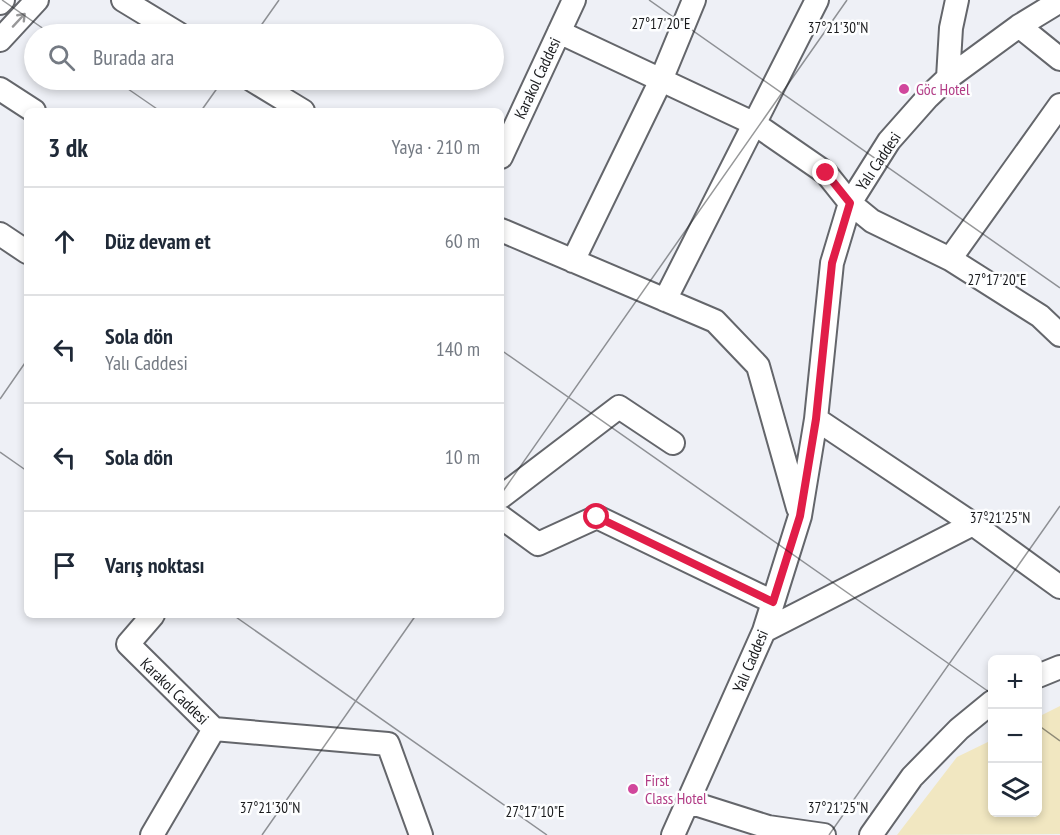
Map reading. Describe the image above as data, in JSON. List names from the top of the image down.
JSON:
{
  "streets": {
    "street": ["Karakol Caddesi", "Yalı Caddesi"]
  },
  "places": ["Göc Hotel", "First Class Hotel"],
  "page": {
    "search": "Burada ara",
    "heading": ["3 dk", "Yaya · 210 m"],
    "list": [
      ["Düz devam et", "60 m"],
      ["Sola dön", "Yalı Caddesi", "140 m"],
      ["Sola dön", "10 m"],
      "Varış noktası"
    ],
    "map_buttons": ["+", "−"]
  },
  "coordinates": [
    "27°17'20\"E",
    "37°21'30\"N",
    "37°21'25\"N",
    "27°17'10\"E"
  ]
}
